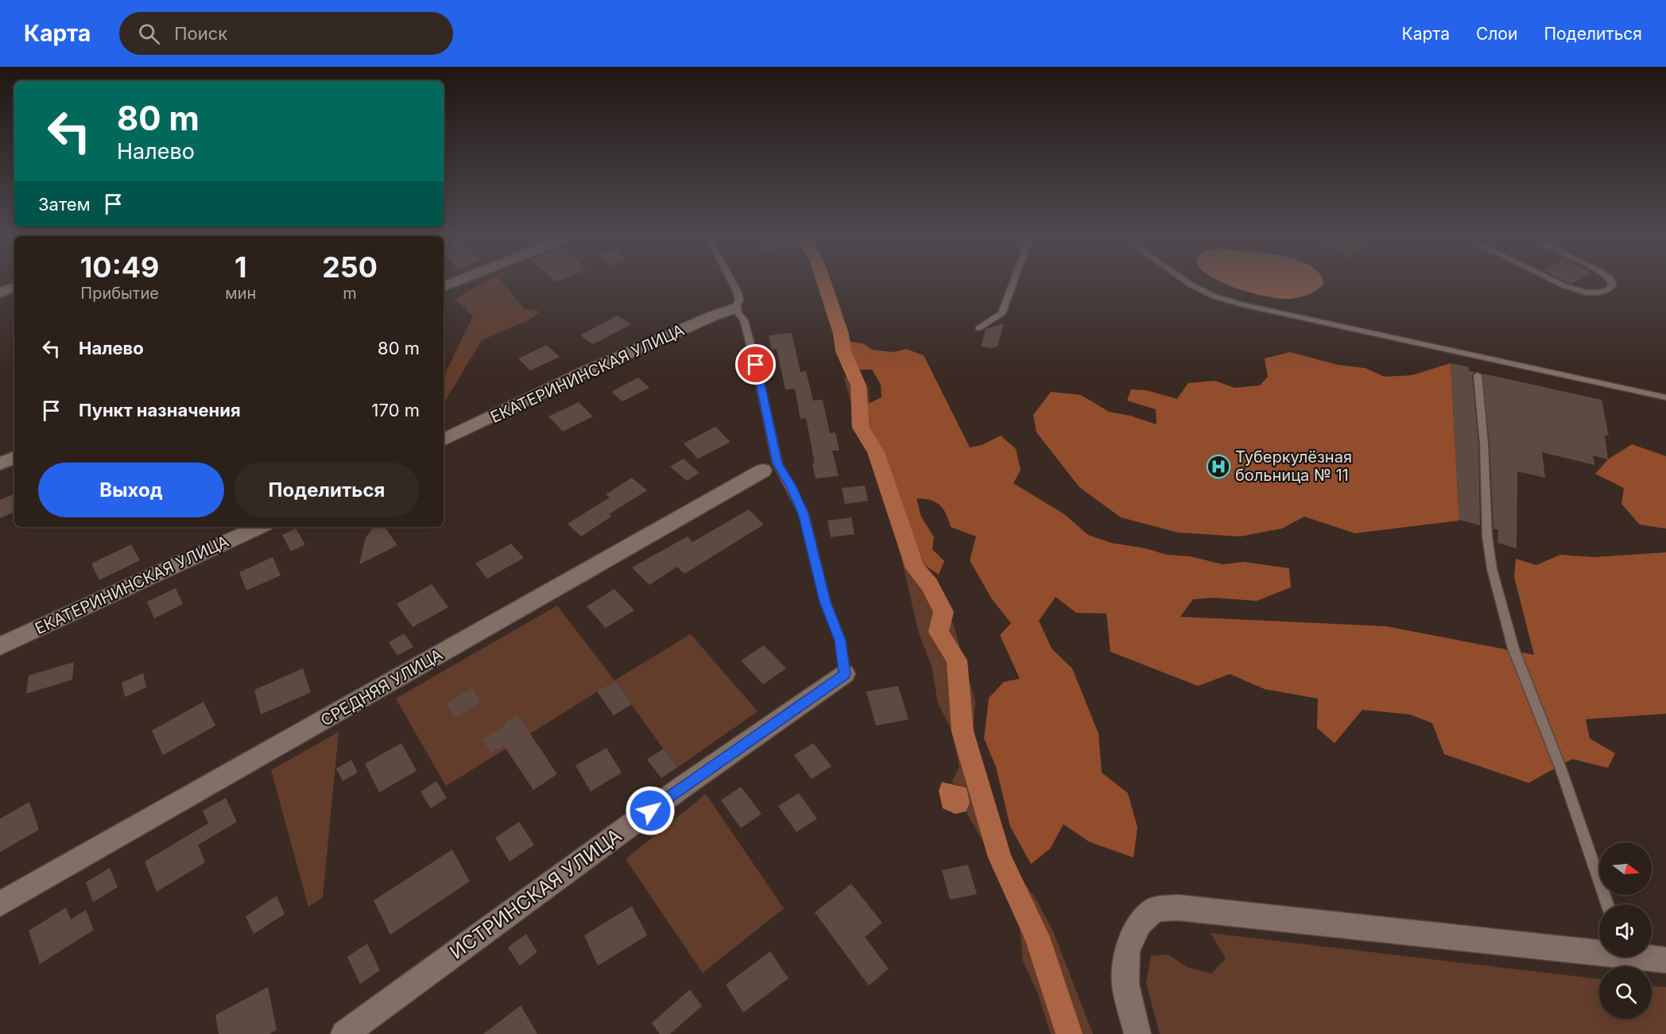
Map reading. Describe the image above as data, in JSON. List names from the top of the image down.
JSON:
{
  "streets": {
    "street": ["ЕКАТЕРИНИНСКАЯ УЛИЦА", "СРЕДНЯЯ УЛИЦА", "ИСТРИНСКАЯ УЛИЦА"]
  },
  "places": {
    "hospital": ["Туберкулёзная больница № 11"]
  },
  "north": "right",
  "page": {
    "header": "Карта",
    "search": "Поиск",
    "nav": ["Карта", "Слои", "Поделиться"],
    "turn": ["80 m", "Налево"],
    "then": "Затем",
    "eta": [
      "10:49",
      "Прибытие",
      "1",
      "мин",
      "250",
      "m"
    ],
    "list": [
      {
        "name": "Налево",
        "value": "80 m"
      },
      {
        "name": "Пункт назначения",
        "value": "170 m"
      }
    ],
    "buttons": ["Выход", "Поделиться"]
  }
}
